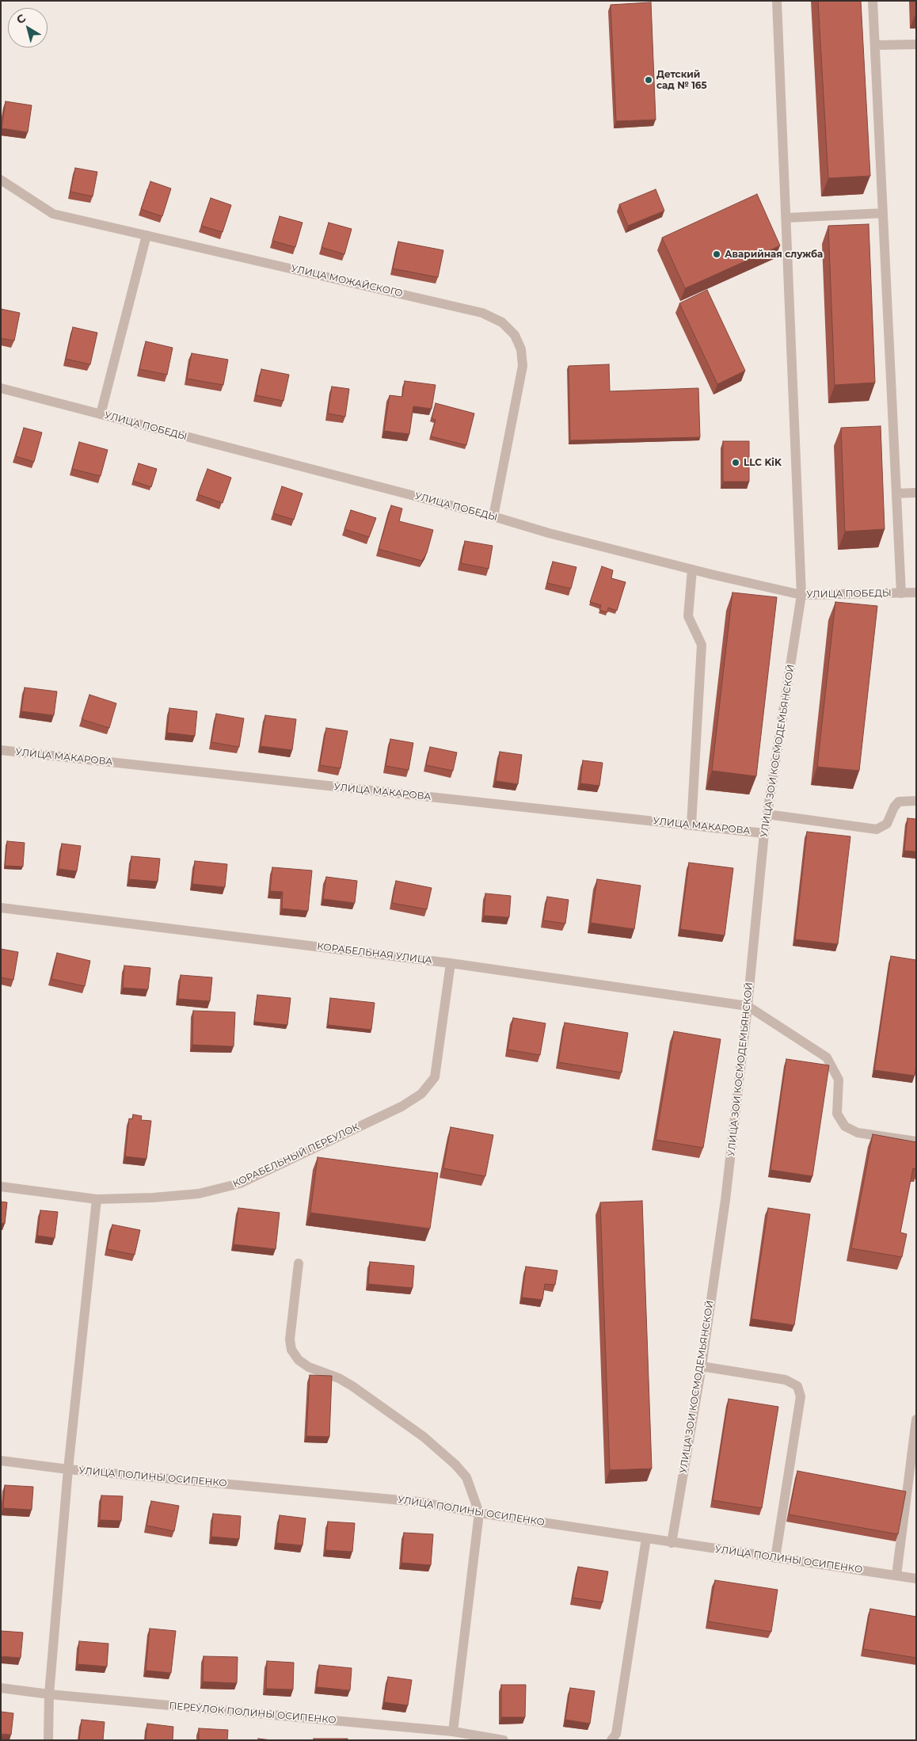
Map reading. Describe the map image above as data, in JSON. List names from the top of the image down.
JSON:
{
  "streets": {
    "street": [
      "УЛИЦА МОЖАЙСКОГО",
      "УЛИЦА ПОБЕДЫ",
      "УЛИЦА ЗОИ КОСМОДЕМЬЯНСКОЙ",
      "УЛИЦА МАКАРОВА",
      "КОРАБЕЛЬНАЯ УЛИЦА",
      "КОРАБЕЛЬНЫЙ ПЕРЕУЛОК",
      "УЛИЦА ПОЛИНЫ ОСИПЕНКО",
      "ПЕРЕУЛОК ПОЛИНЫ ОСИПЕНКО"
    ]
  },
  "crossings": [
    ["УЛИЦА МОЖАЙСКОГО", "УЛИЦА ПОБЕДЫ"],
    ["УЛИЦА ПОБЕДЫ", "УЛИЦА ЗОИ КОСМОДЕМЬЯНСКОЙ"],
    ["УЛИЦА ЗОИ КОСМОДЕМЬЯНСКОЙ", "УЛИЦА МАКАРОВА"],
    ["УЛИЦА ЗОИ КОСМОДЕМЬЯНСКОЙ", "КОРАБЕЛЬНАЯ УЛИЦА"],
    ["УЛИЦА ЗОИ КОСМОДЕМЬЯНСКОЙ", "УЛИЦА ПОЛИНЫ ОСИПЕНКО"],
    ["КОРАБЕЛЬНАЯ УЛИЦА", "КОРАБЕЛЬНЫЙ ПЕРЕУЛОК"]
  ],
  "places": ["Детский сад № 165", "Аварийная служба", "LLC KiK"],
  "north": "top left"
}
